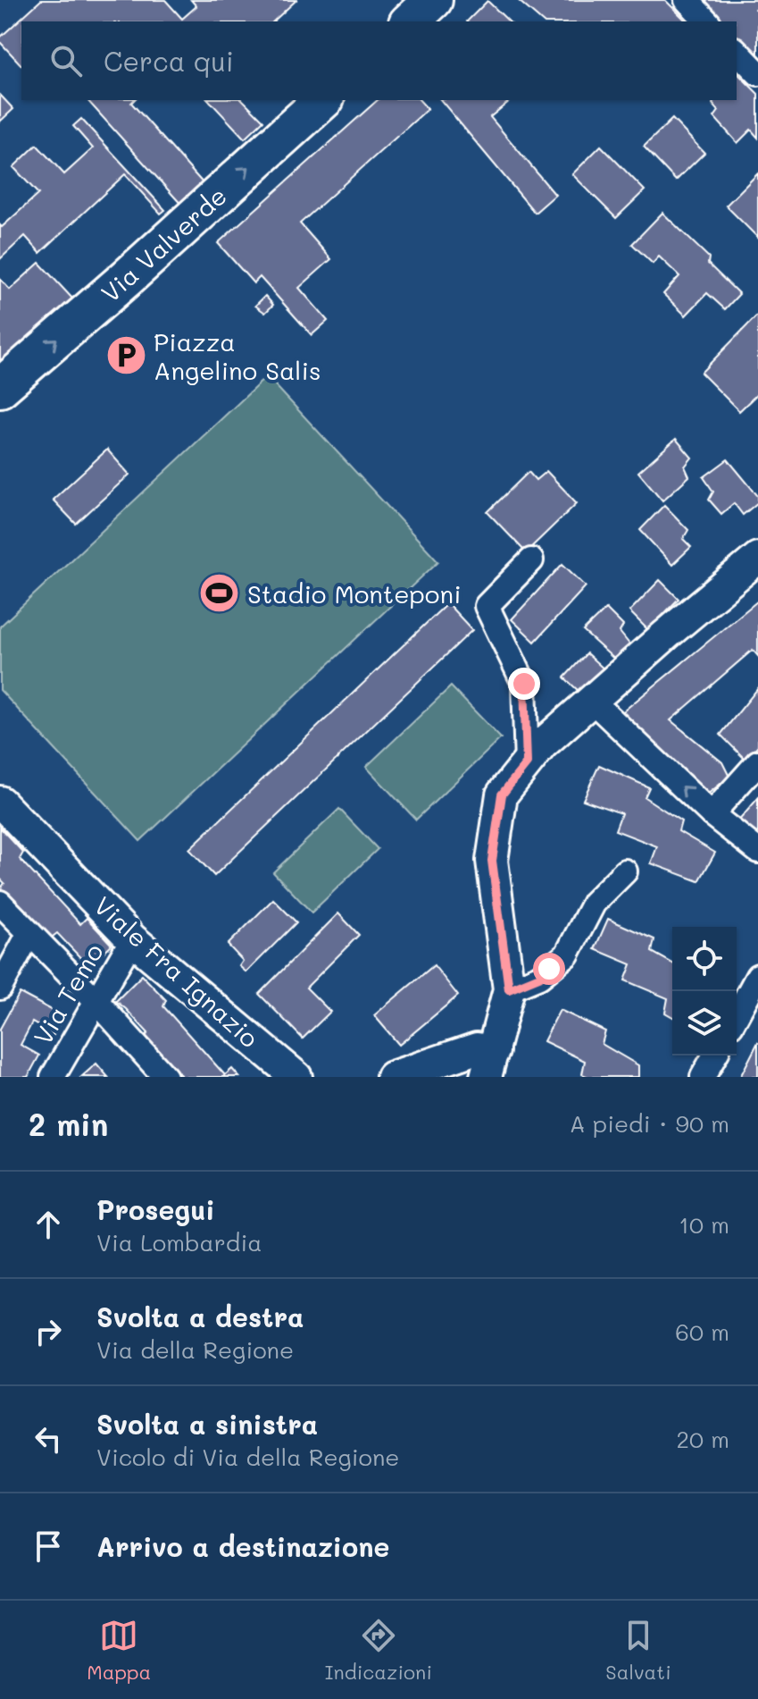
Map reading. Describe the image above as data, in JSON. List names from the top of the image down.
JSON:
{
  "streets": {
    "main road": ["Via Valverde"],
    "street": ["Viale Fra Ignazio", "Via Temo"]
  },
  "crossings": [
    ["Viale Fra Ignazio", "Via Temo"]
  ],
  "one_way": ["Via Valverde"],
  "places": {
    "parking": ["Piazza Angelino Salis"],
    "sports": ["Stadio Monteponi"]
  },
  "page": {
    "search": "Cerca qui",
    "heading": ["2 min", "A piedi · 90 m"],
    "list": [
      ["Prosegui", "Via Lombardia", "10 m"],
      ["Svolta a destra", "Via della Regione", "60 m"],
      ["Svolta a sinistra", "Vicolo di Via della Regione", "20 m"],
      "Arrivo a destinazione"
    ],
    "nav": ["Mappa", "Indicazioni", "Salvati"]
  }
}
